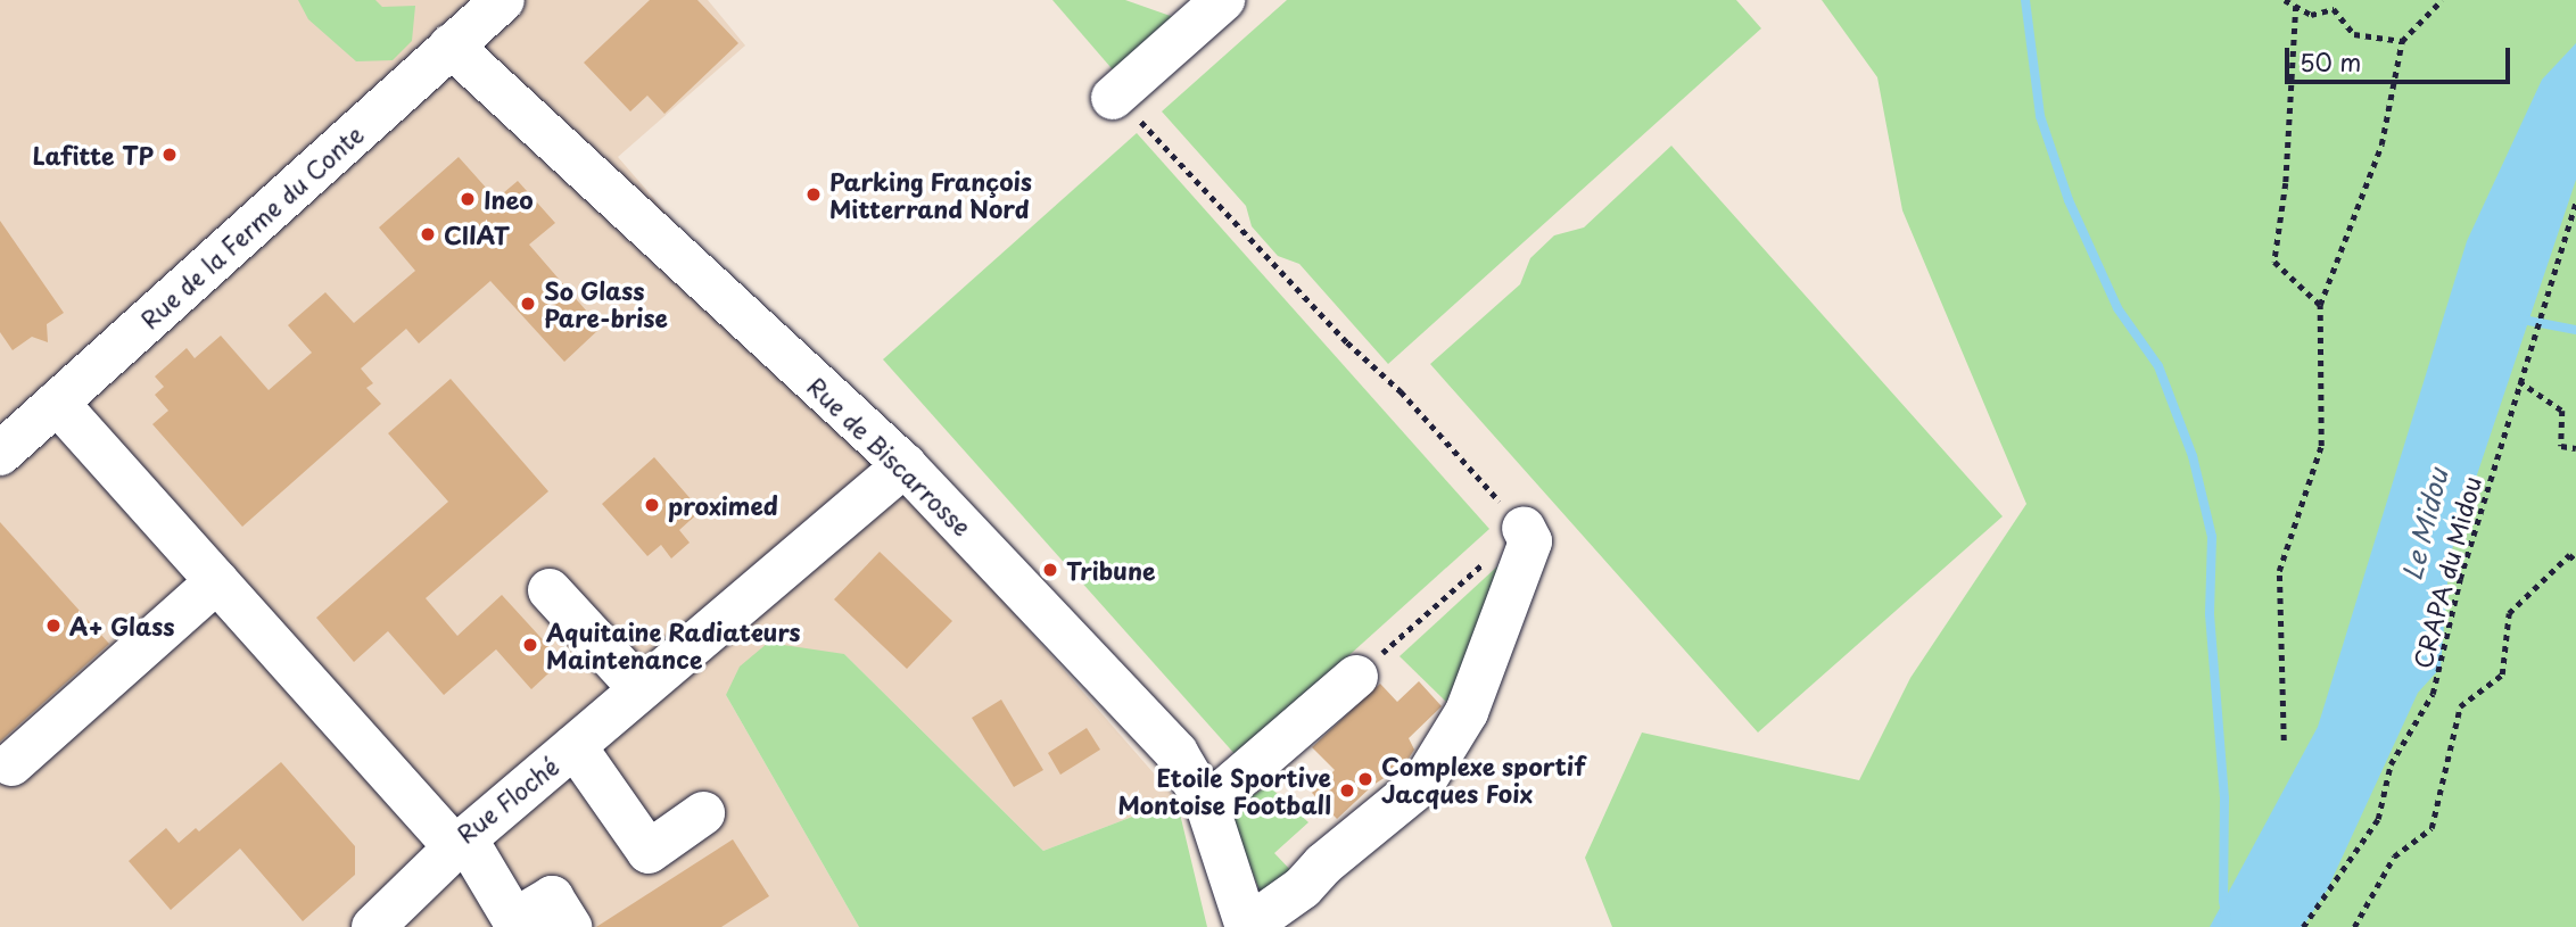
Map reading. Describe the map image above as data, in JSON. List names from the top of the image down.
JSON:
{
  "streets": {
    "street": ["Rue de la Ferme du Conte", "Rue de Biscarrosse", "Rue Floché"],
    "path": ["CRAPA du Midou"]
  },
  "crossings": [
    ["Rue de la Ferme du Conte", "Rue de Biscarrosse"],
    ["Rue de la Ferme du Conte", "Rue Floché"],
    ["Rue de Biscarrosse", "Rue Floché"]
  ],
  "water": ["Le Midou"],
  "places": [
    "Lafitte TP",
    "Parking François Mitterrand Nord",
    "Ineo",
    "CIIAT",
    "So Glass Pare-brise",
    "proximed",
    "Tribune",
    "A+ Glass",
    "Aquitaine Radiateurs Maintenance",
    "Complexe sportif Jacques Foix",
    "Etoile Sportive Montoise Football"
  ],
  "scale_bar": "50 m"
}
